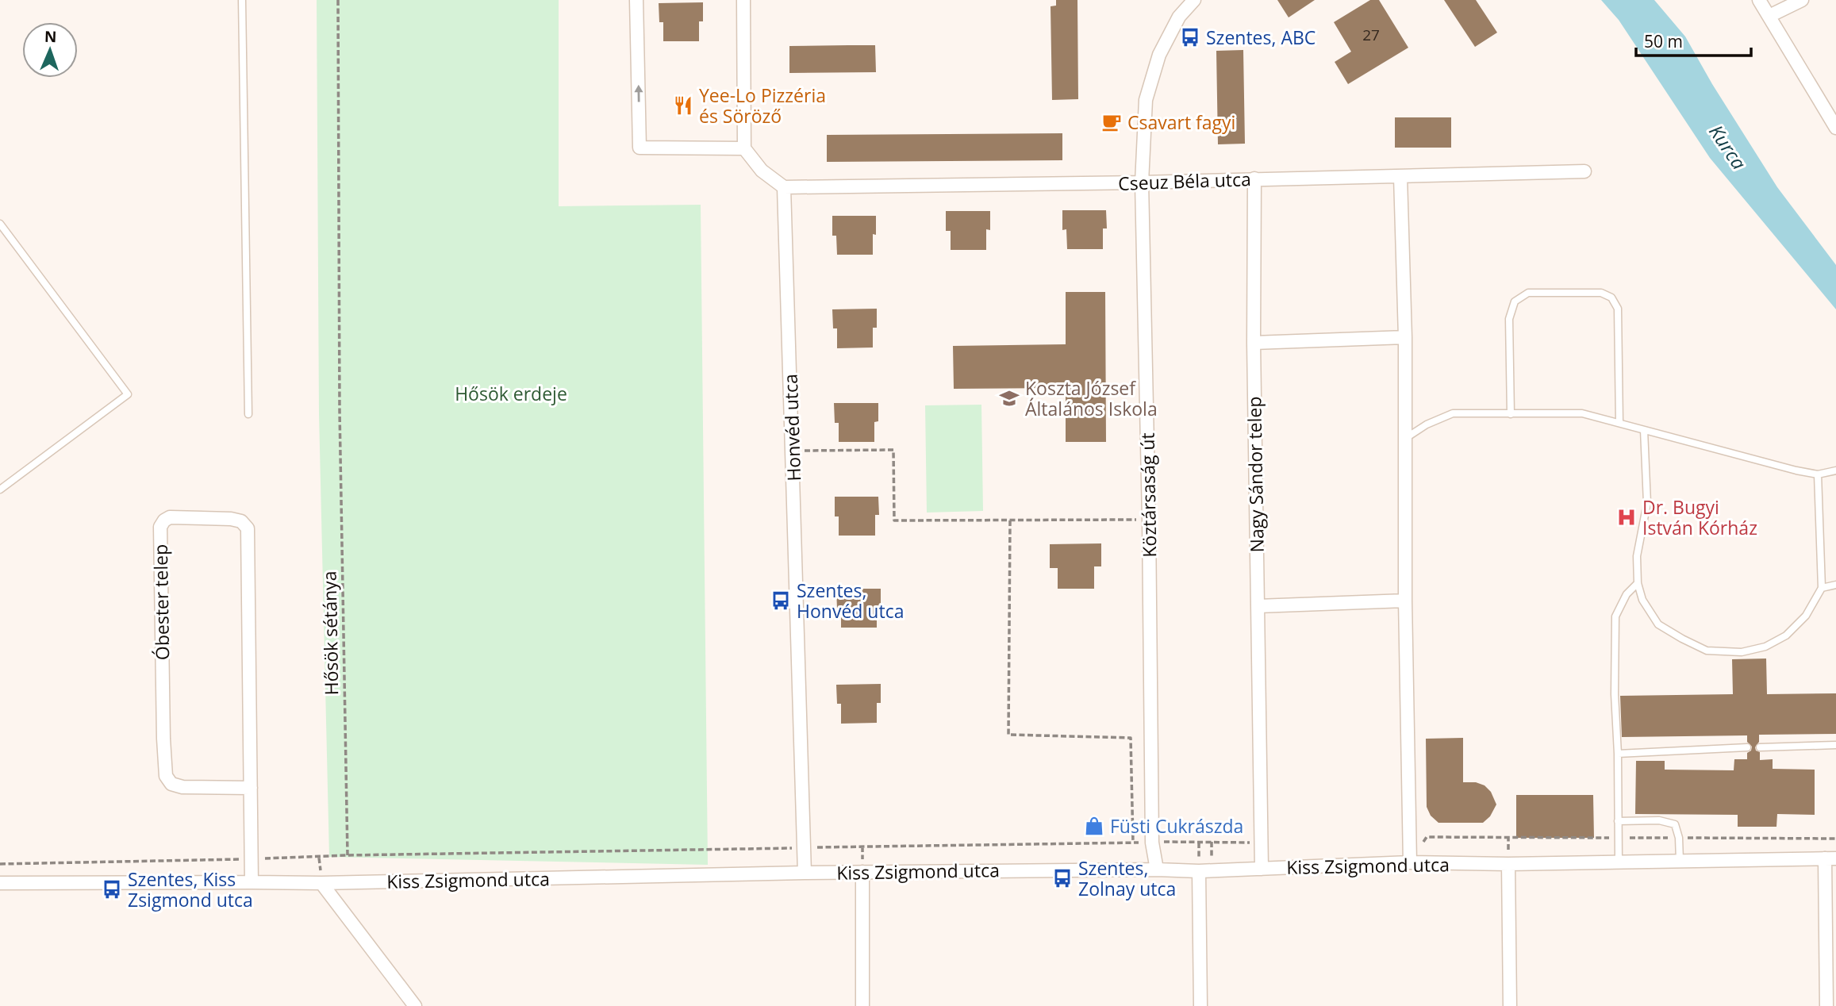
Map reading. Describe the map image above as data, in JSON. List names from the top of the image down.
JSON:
{
  "streets": {
    "street": [
      "Cseuz Béla utca",
      "Honvéd utca",
      "Nagy Sándor telep",
      "Köztársaság út",
      "Óbester telep",
      "Kiss Zsigmond utca"
    ],
    "path": ["Hősök sétánya"]
  },
  "crossings": [
    ["Cseuz Béla utca", "Honvéd utca"],
    ["Cseuz Béla utca", "Nagy Sándor telep"],
    ["Cseuz Béla utca", "Köztársaság út"],
    ["Honvéd utca", "Kiss Zsigmond utca"],
    ["Nagy Sándor telep", "Kiss Zsigmond utca"],
    ["Köztársaság út", "Kiss Zsigmond utca"],
    ["Óbester telep", "Kiss Zsigmond utca"]
  ],
  "water": ["Kurca"],
  "parks": ["Hősök erdeje"],
  "places": {
    "bus stop": [
      "Szentes, ABC",
      "Szentes, Honvéd utca",
      "Szentes, Zolnay utca",
      "Szentes, Kiss Zsigmond utca"
    ],
    "restaurant": ["Yee-Lo Pizzéria és Söröző"],
    "cafe": ["Csavart fagyi"],
    "school or university": ["Koszta József Általános Iskola"],
    "hospital": ["Dr. Bugyi István Kórház"],
    "shop": ["Füsti Cukrászda"]
  },
  "house_numbers": ["27"],
  "scale_bar": "50 m",
  "north": "top"
}
